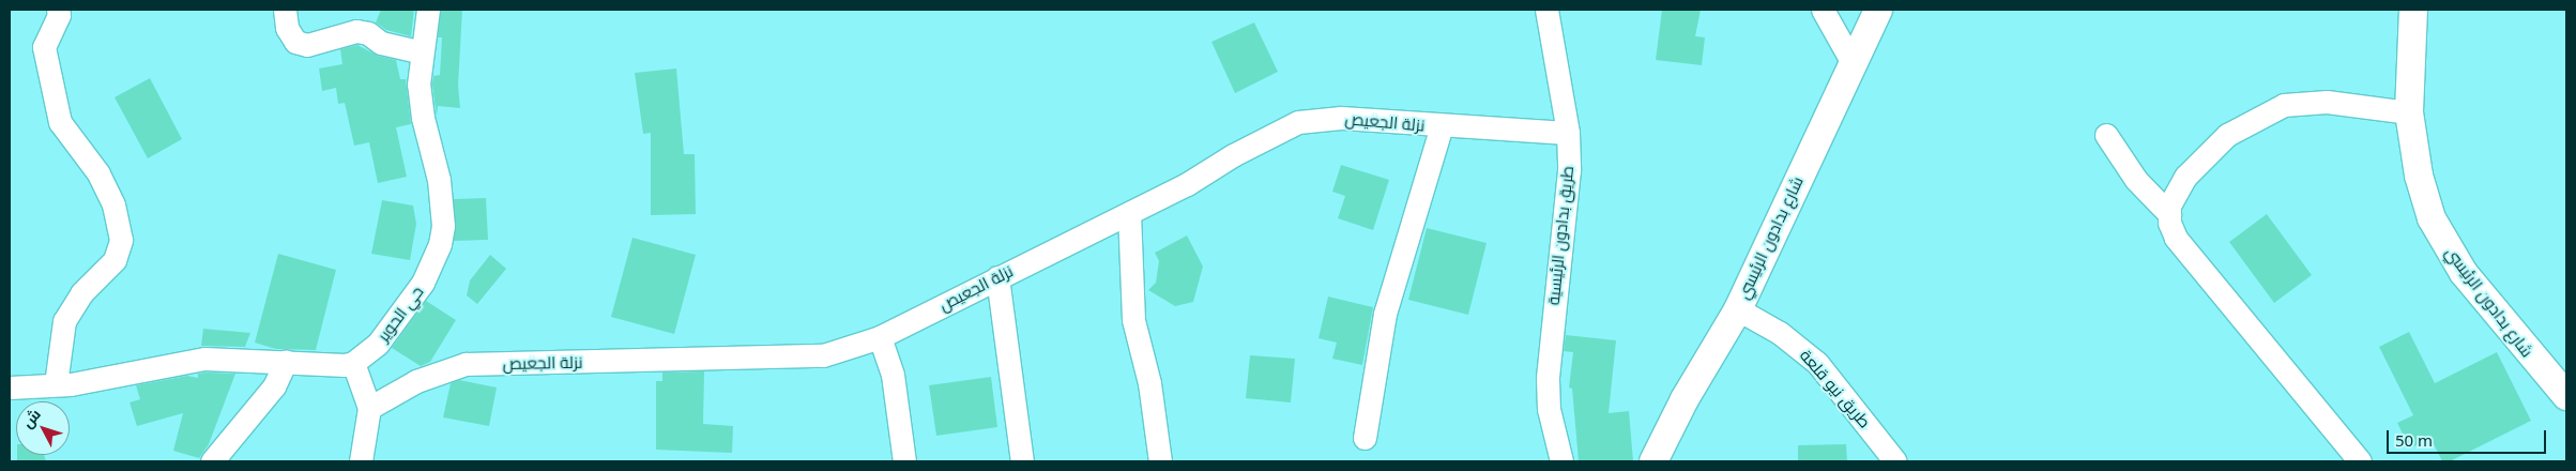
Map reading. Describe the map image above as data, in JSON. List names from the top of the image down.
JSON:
{
  "streets": {
    "main road": ["شارع بدادون الرئيسي"],
    "street": [
      "نزلة الجعيص",
      "طريق بدادون الرئيسية",
      "حي الحوير",
      "طريق نيو قلعة"
    ]
  },
  "crossings": [
    ["نزلة الجعيص", "طريق بدادون الرئيسية"],
    ["شارع بدادون الرئيسي", "طريق نيو قلعة"]
  ],
  "scale_bar": "50 m",
  "north": "top left"
}
